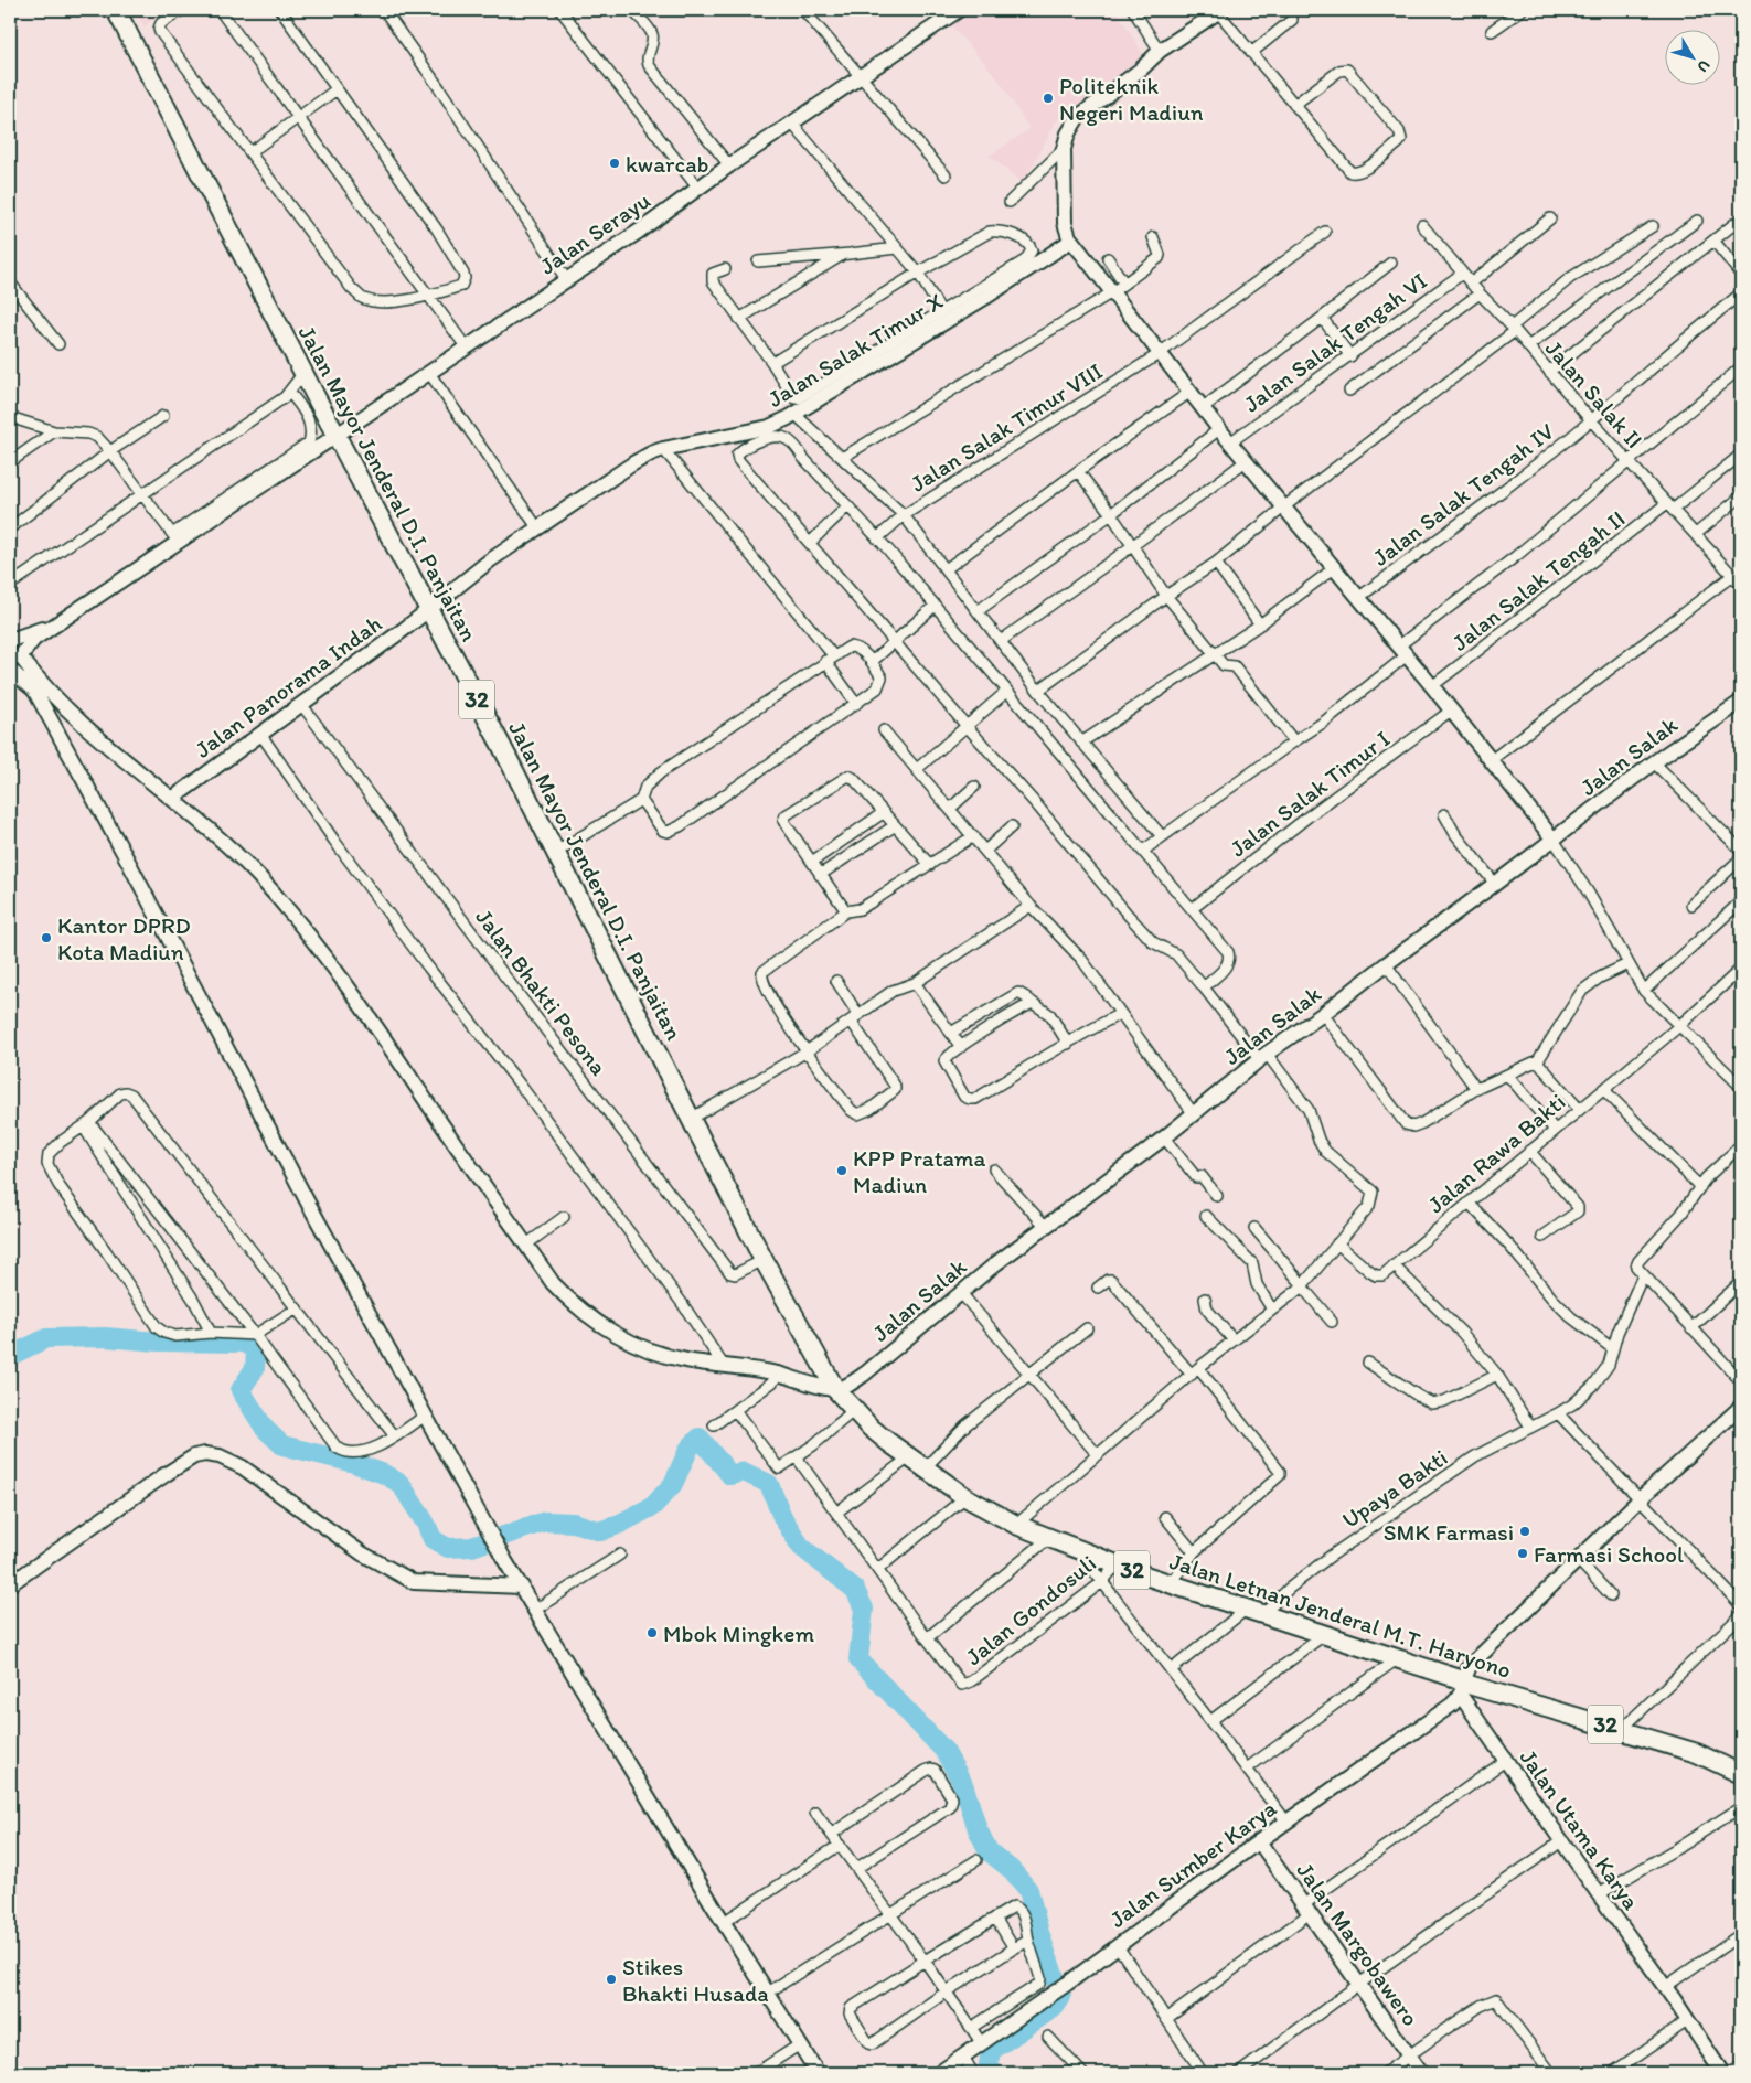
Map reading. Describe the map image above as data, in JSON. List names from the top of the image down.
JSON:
{
  "streets": {
    "highway": ["Jalan Mayor Jenderal D.I. Panjaitan", "32", "Jalan Letnan Jenderal M.T. Haryono"],
    "street": [
      "Jalan Serayu",
      "Jalan Salak Tengah VI",
      "Jalan Salak Timur X",
      "Jalan Salak II",
      "Jalan Salak Timur VIII",
      "Jalan Salak Tengah IV",
      "Jalan Salak Tengah II",
      "Jalan Panorama Indah",
      "Jalan Salak",
      "Jalan Salak Timur I",
      "Jalan Bhakti Pesona",
      "Jalan Rawa Bakti",
      "Upaya Bakti",
      "Jalan Gondosuli",
      "Jalan Utama Karya",
      "Jalan Sumber Karya",
      "Jalan Margobawero"
    ]
  },
  "crossings": [
    ["Jalan Serayu", "Jalan Mayor Jenderal D.I. Panjaitan"],
    ["Jalan Salak Tengah VI", "Jalan Salak II"],
    ["Jalan Salak Timur X", "Jalan Mayor Jenderal D.I. Panjaitan"],
    ["Jalan Salak Timur X", "Jalan Panorama Indah"],
    ["Jalan Salak II", "Jalan Salak Tengah IV"],
    ["Jalan Salak II", "Jalan Salak Tengah II"],
    ["Jalan Mayor Jenderal D.I. Panjaitan", "Jalan Panorama Indah"],
    ["Jalan Mayor Jenderal D.I. Panjaitan", "Jalan Salak"],
    ["Jalan Mayor Jenderal D.I. Panjaitan", "Jalan Bhakti Pesona"],
    ["Jalan Mayor Jenderal D.I. Panjaitan", "Jalan Letnan Jenderal M.T. Haryono"],
    ["Jalan Panorama Indah", "Jalan Bhakti Pesona"],
    ["Jalan Salak", "Jalan Letnan Jenderal M.T. Haryono"],
    ["Upaya Bakti", "Jalan Letnan Jenderal M.T. Haryono"],
    ["Jalan Gondosuli", "Jalan Letnan Jenderal M.T. Haryono"],
    ["Jalan Letnan Jenderal M.T. Haryono", "Jalan Utama Karya"],
    ["Jalan Letnan Jenderal M.T. Haryono", "Jalan Sumber Karya"],
    ["Jalan Utama Karya", "Jalan Sumber Karya"],
    ["Jalan Sumber Karya", "Jalan Margobawero"]
  ],
  "places": [
    "Politeknik Negeri Madiun",
    "kwarcab",
    "Kantor DPRD Kota Madiun",
    "KPP Pratama Madiun",
    "SMK Farmasi",
    "Farmasi School",
    "Mbok Mingkem",
    "Stikes Bhakti Husada"
  ],
  "north": "bottom right"
}
